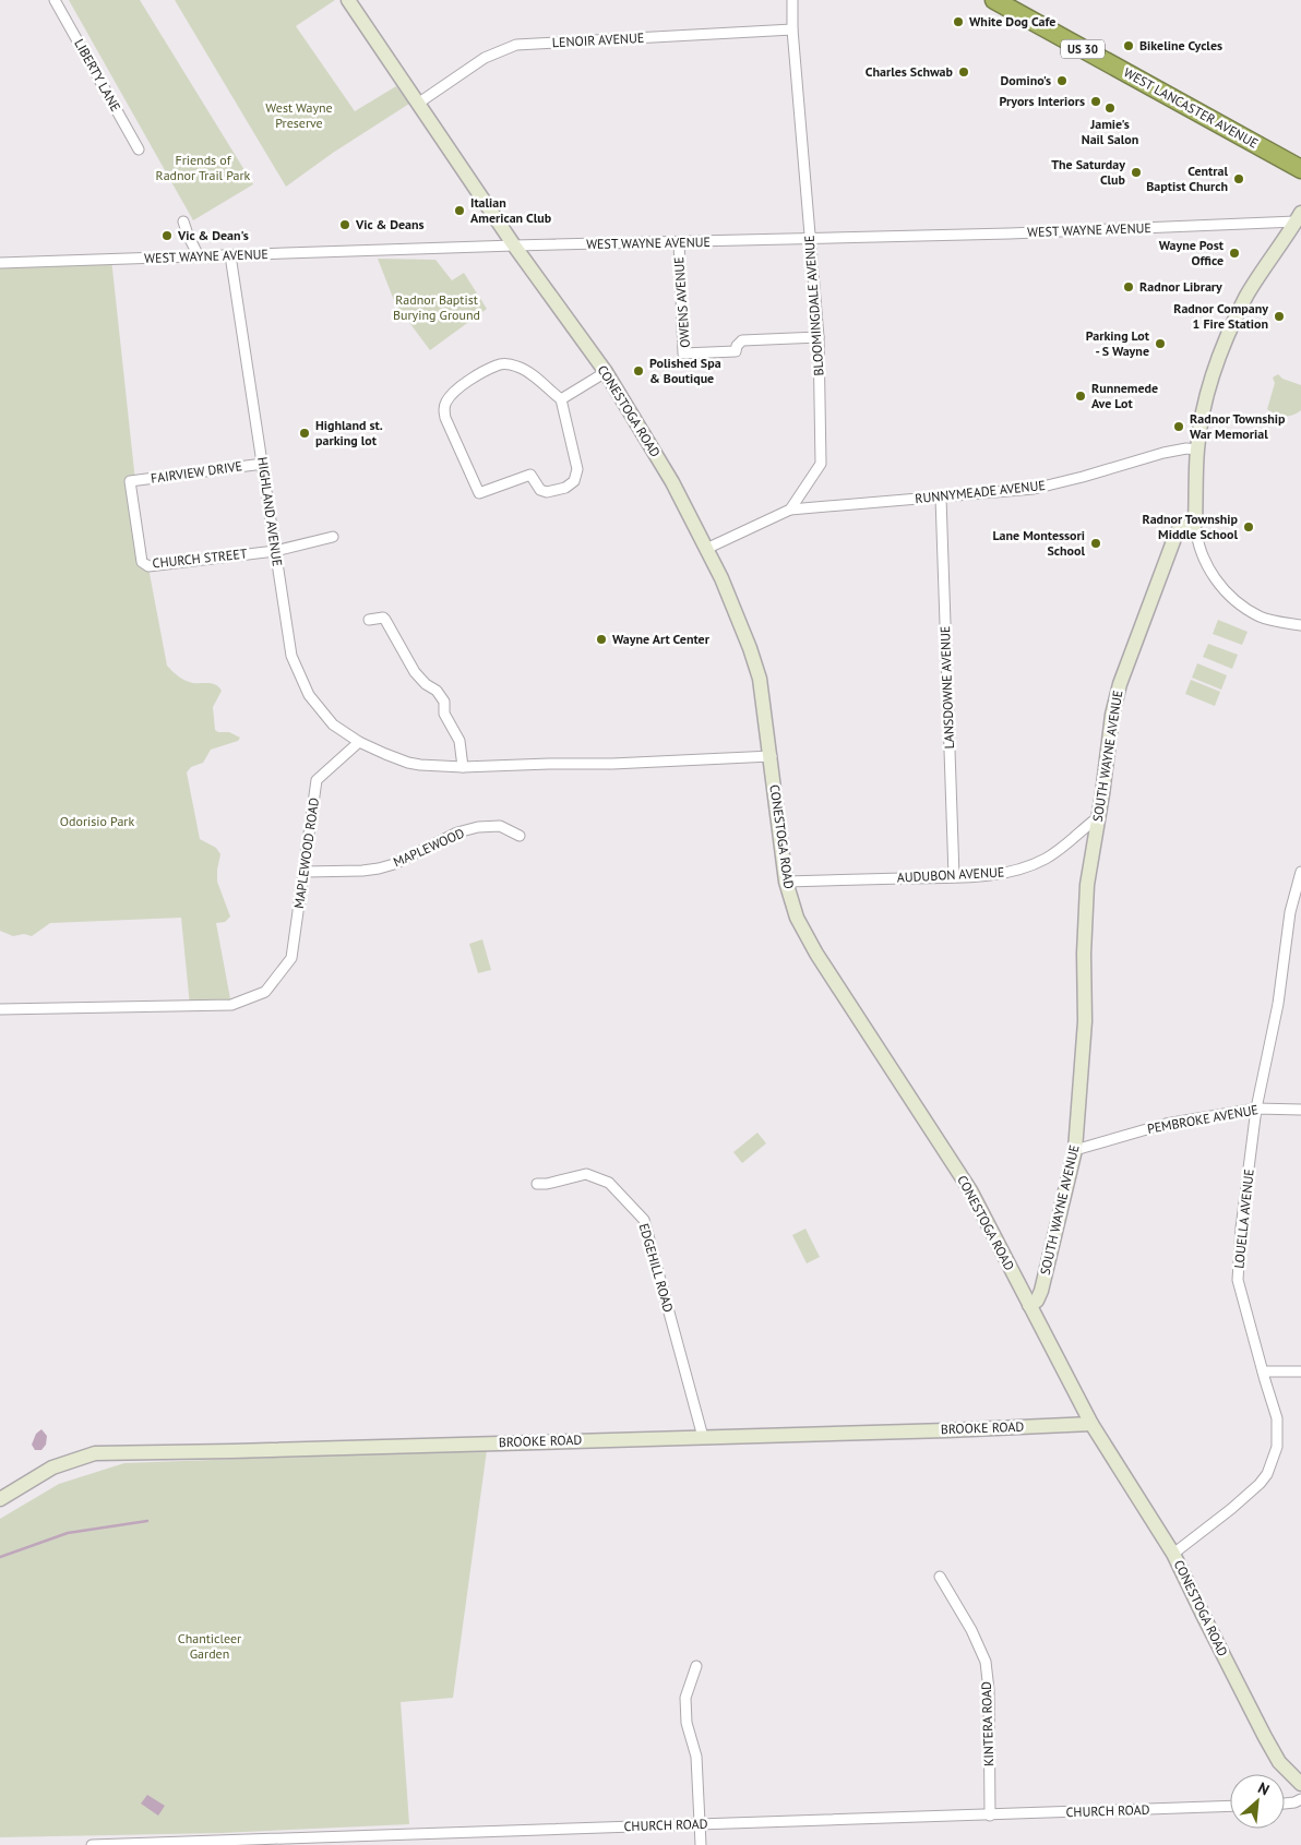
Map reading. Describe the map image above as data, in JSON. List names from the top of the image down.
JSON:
{
  "streets": {
    "highway": ["US 30", "WEST LANCASTER AVENUE"],
    "main road": ["CONESTOGA ROAD", "SOUTH WAYNE AVENUE", "BROOKE ROAD"],
    "street": [
      "LENOIR AVENUE",
      "LIBERTY LANE",
      "WEST WAYNE AVENUE",
      "OWENS AVENUE",
      "BLOOMINGDALE AVENUE",
      "FAIRVIEW DRIVE",
      "RUNNYMEADE AVENUE",
      "HIGHLAND AVENUE",
      "CHURCH STREET",
      "LANSDOWNE AVENUE",
      "MAPLEWOOD",
      "MAPLEWOOD ROAD",
      "AUDUBON AVENUE",
      "PEMBROKE AVENUE",
      "LOUELLA AVENUE",
      "EDGEHILL ROAD",
      "KINTERA ROAD",
      "CHURCH ROAD"
    ]
  },
  "crossings": [
    ["LENOIR AVENUE", "BLOOMINGDALE AVENUE"],
    ["LENOIR AVENUE", "CONESTOGA ROAD"],
    ["WEST WAYNE AVENUE", "OWENS AVENUE"],
    ["WEST WAYNE AVENUE", "BLOOMINGDALE AVENUE"],
    ["WEST WAYNE AVENUE", "CONESTOGA ROAD"],
    ["WEST WAYNE AVENUE", "HIGHLAND AVENUE"],
    ["OWENS AVENUE", "BLOOMINGDALE AVENUE"],
    ["BLOOMINGDALE AVENUE", "RUNNYMEADE AVENUE"],
    ["CONESTOGA ROAD", "SOUTH WAYNE AVENUE"],
    ["CONESTOGA ROAD", "AUDUBON AVENUE"],
    ["CONESTOGA ROAD", "LOUELLA AVENUE"],
    ["CONESTOGA ROAD", "BROOKE ROAD"],
    ["FAIRVIEW DRIVE", "HIGHLAND AVENUE"],
    ["FAIRVIEW DRIVE", "CHURCH STREET"],
    ["RUNNYMEADE AVENUE", "LANSDOWNE AVENUE"],
    ["HIGHLAND AVENUE", "CHURCH STREET"],
    ["HIGHLAND AVENUE", "MAPLEWOOD ROAD"],
    ["LANSDOWNE AVENUE", "AUDUBON AVENUE"],
    ["SOUTH WAYNE AVENUE", "AUDUBON AVENUE"],
    ["SOUTH WAYNE AVENUE", "PEMBROKE AVENUE"],
    ["MAPLEWOOD", "MAPLEWOOD ROAD"],
    ["PEMBROKE AVENUE", "LOUELLA AVENUE"],
    ["EDGEHILL ROAD", "BROOKE ROAD"],
    ["KINTERA ROAD", "CHURCH ROAD"]
  ],
  "parks": [
    "West Wayne Preserve",
    "Friends of Radnor Trail Park",
    "Radnor Baptist Burying Ground",
    "Odorisio Park",
    "Chanticleer Garden"
  ],
  "places": [
    "White Dog Cafe",
    "Bikeline Cycles",
    "Charles Schwab",
    "Domino's",
    "Pryors Interiors",
    "Jamie's Nail Salon",
    "The Saturday Club",
    "Central Baptist Church",
    "Italian American Club",
    "Vic & Deans",
    "Vic & Dean's",
    "Wayne Post Office",
    "Radnor Library",
    "Radnor Company 1 Fire Station",
    "Parking Lot - S Wayne",
    "Polished Spa & Boutique",
    "Runnemede Ave Lot",
    "Radnor Township War Memorial",
    "Highland st. parking lot",
    "Radnor Township Middle School",
    "Lane Montessori School",
    "Wayne Art Center"
  ],
  "north": "top right"
}
